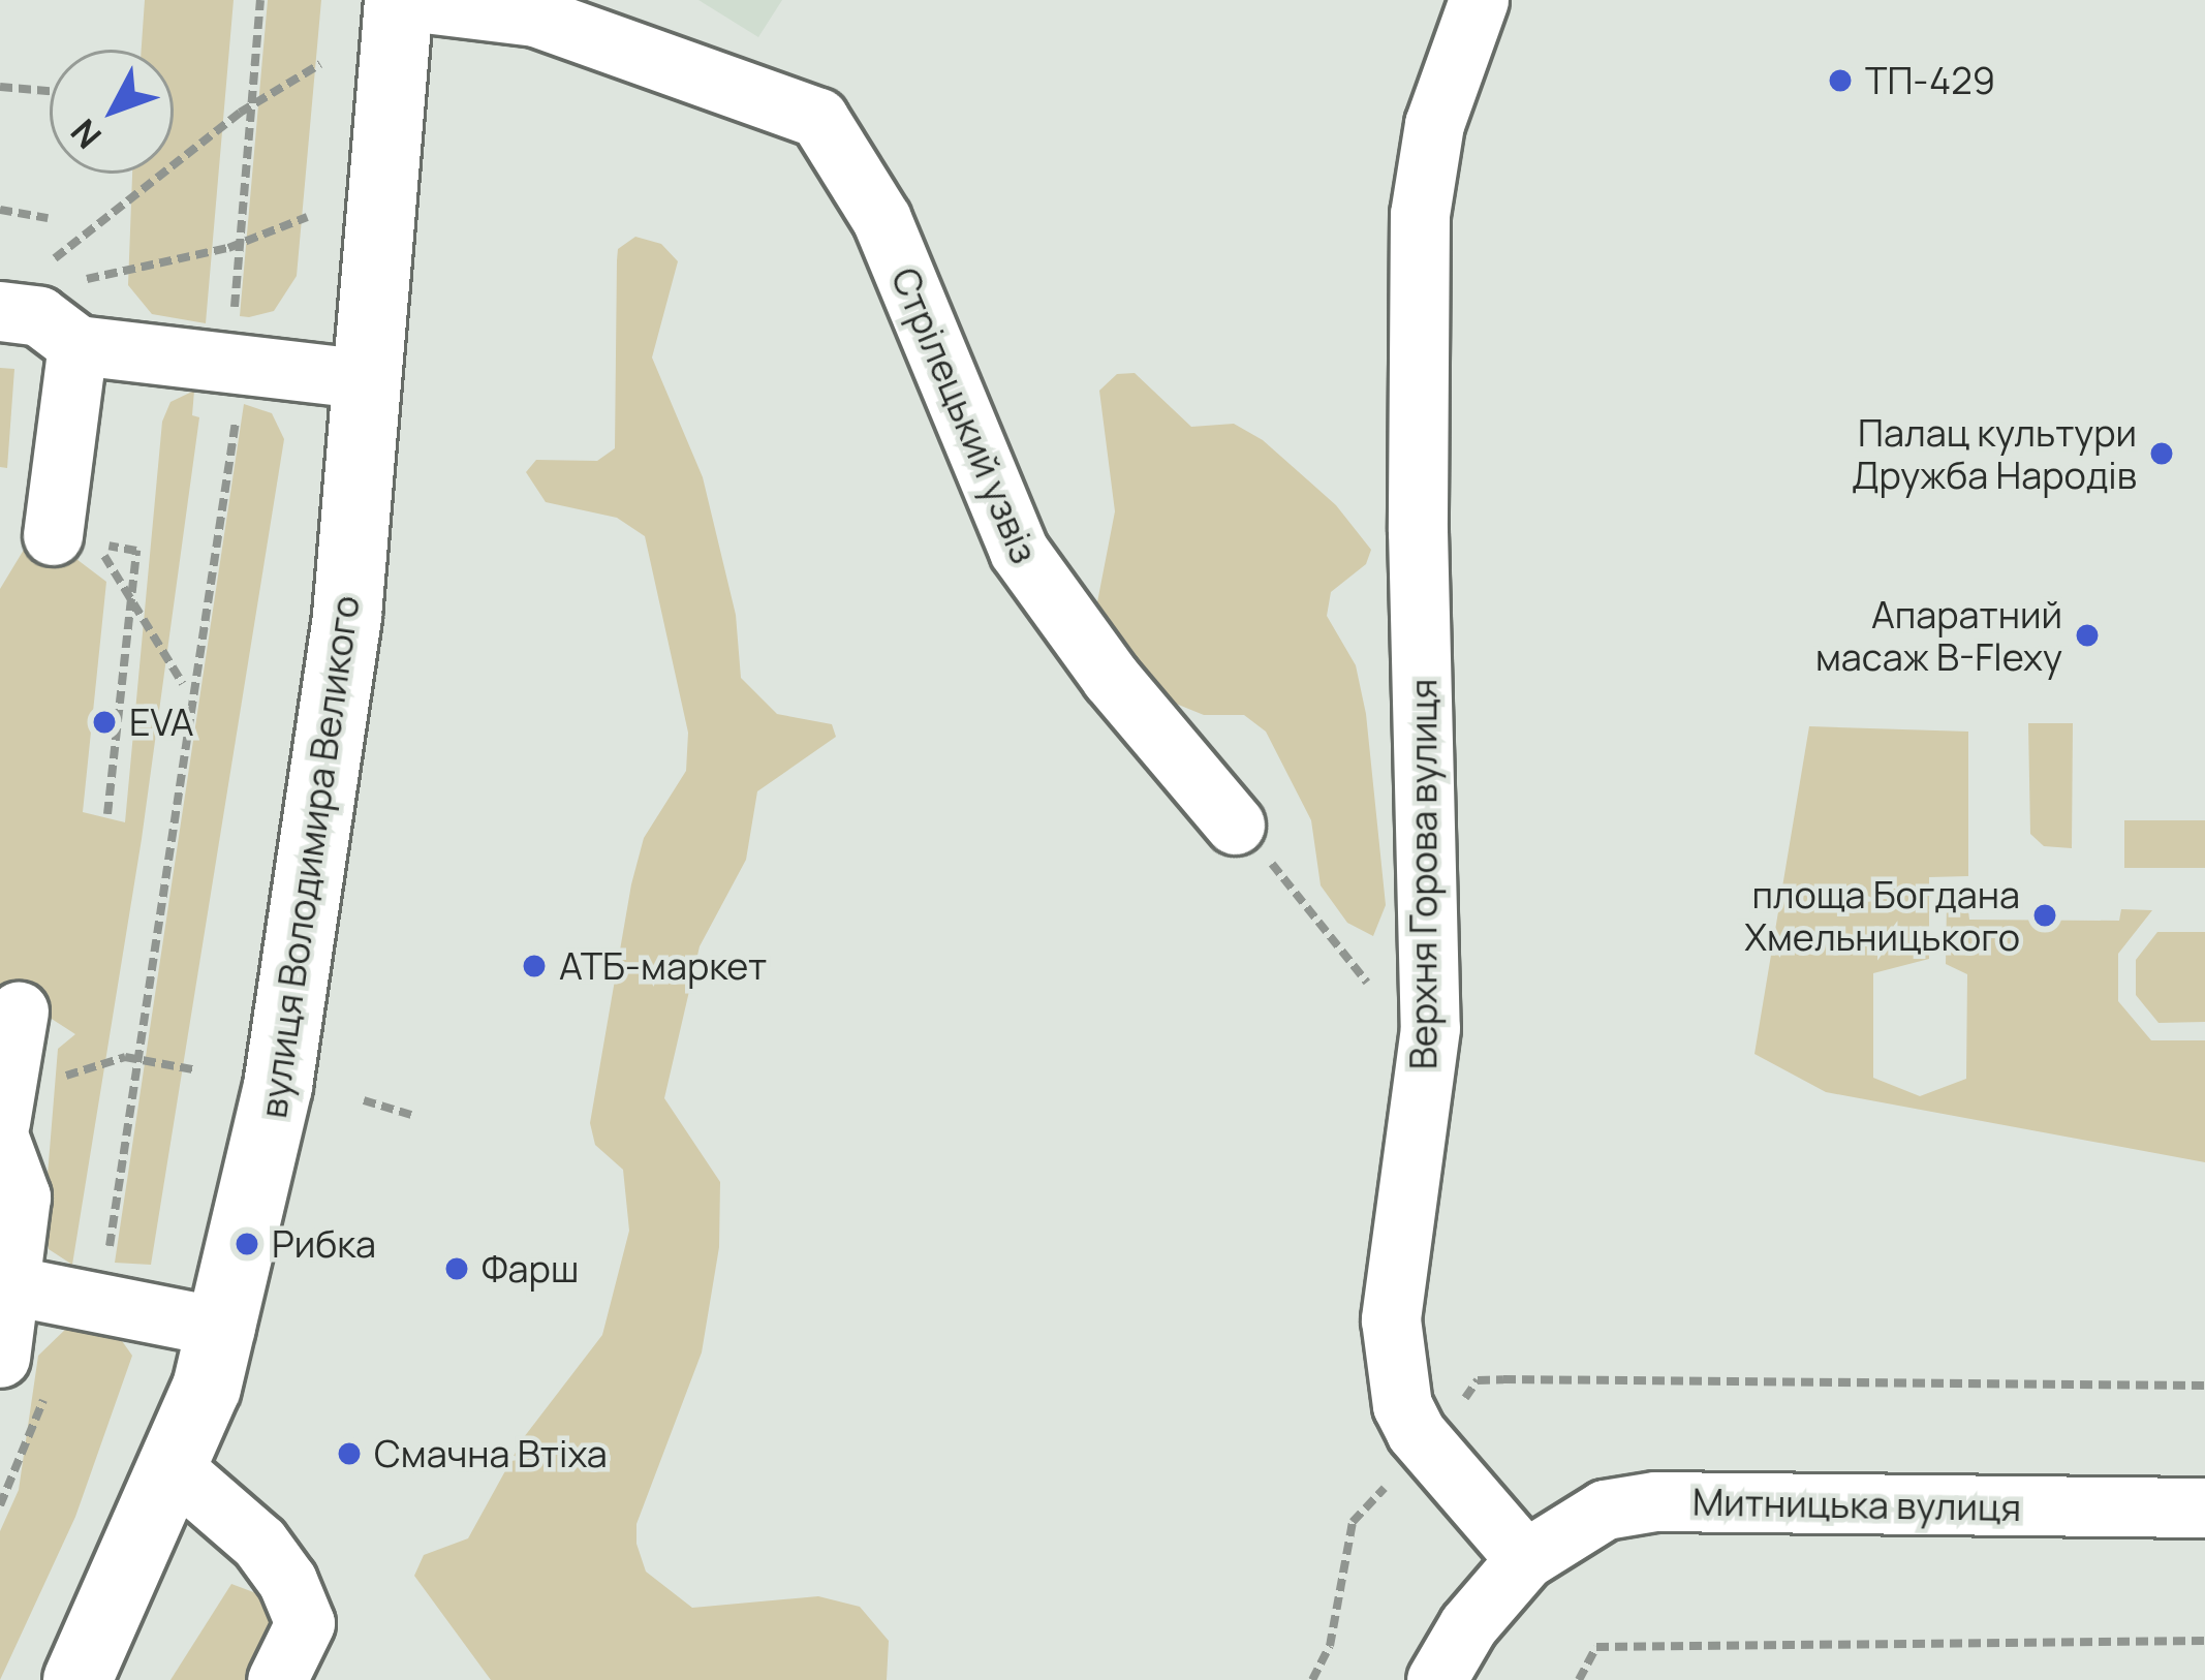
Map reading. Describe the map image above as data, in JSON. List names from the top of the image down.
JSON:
{
  "streets": {
    "main road": ["вулиця Володимира Великого"],
    "street": ["Стрілецький узвіз", "Верхня Горова вулиця", "Митницька вулиця"]
  },
  "crossings": [
    ["Стрілецький узвіз", "вулиця Володимира Великого"],
    ["Верхня Горова вулиця", "Митницька вулиця"]
  ],
  "places": [
    "ТП-429",
    "Палац культури Дружба Народів",
    "Апаратний масаж B-Flexy",
    "EVA",
    "площа Богдана Хмельницького",
    "АТБ-маркет",
    "Рибка",
    "Фарш",
    "Смачна Втіха"
  ],
  "north": "bottom left"
}
